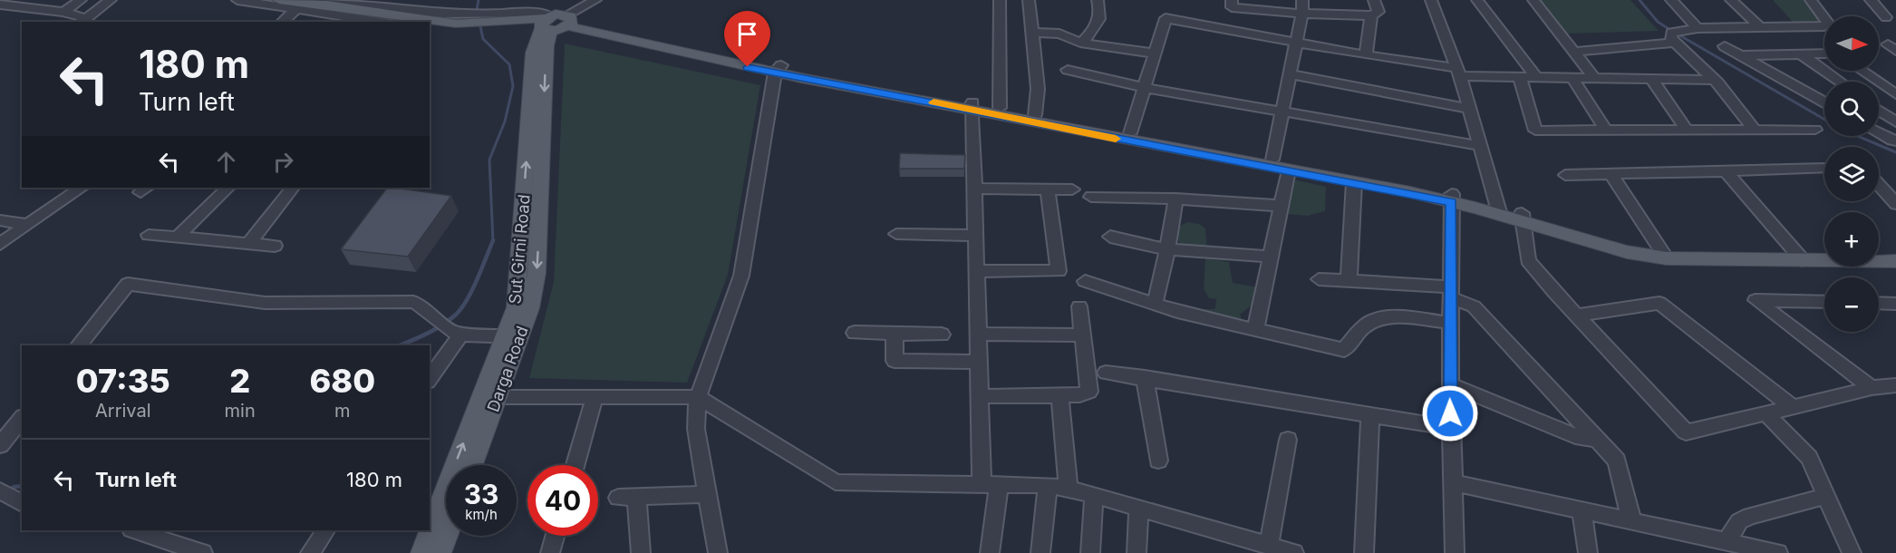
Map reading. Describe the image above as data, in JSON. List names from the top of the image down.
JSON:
{
  "streets": {
    "main road": ["Sut Girni Road", "Darga Road"]
  },
  "crossings": [
    ["Sut Girni Road", "Darga Road"]
  ],
  "north": "right",
  "page": {
    "map_buttons": ["+", "−"],
    "turn": ["180 m", "Turn left"],
    "eta": [
      "07:35",
      "Arrival",
      "2",
      "min",
      "680",
      "m"
    ],
    "list": [
      {
        "name": "Turn left",
        "value": "180 m"
      }
    ],
    "speed": "33 km/h",
    "limit": "40"
  }
}
